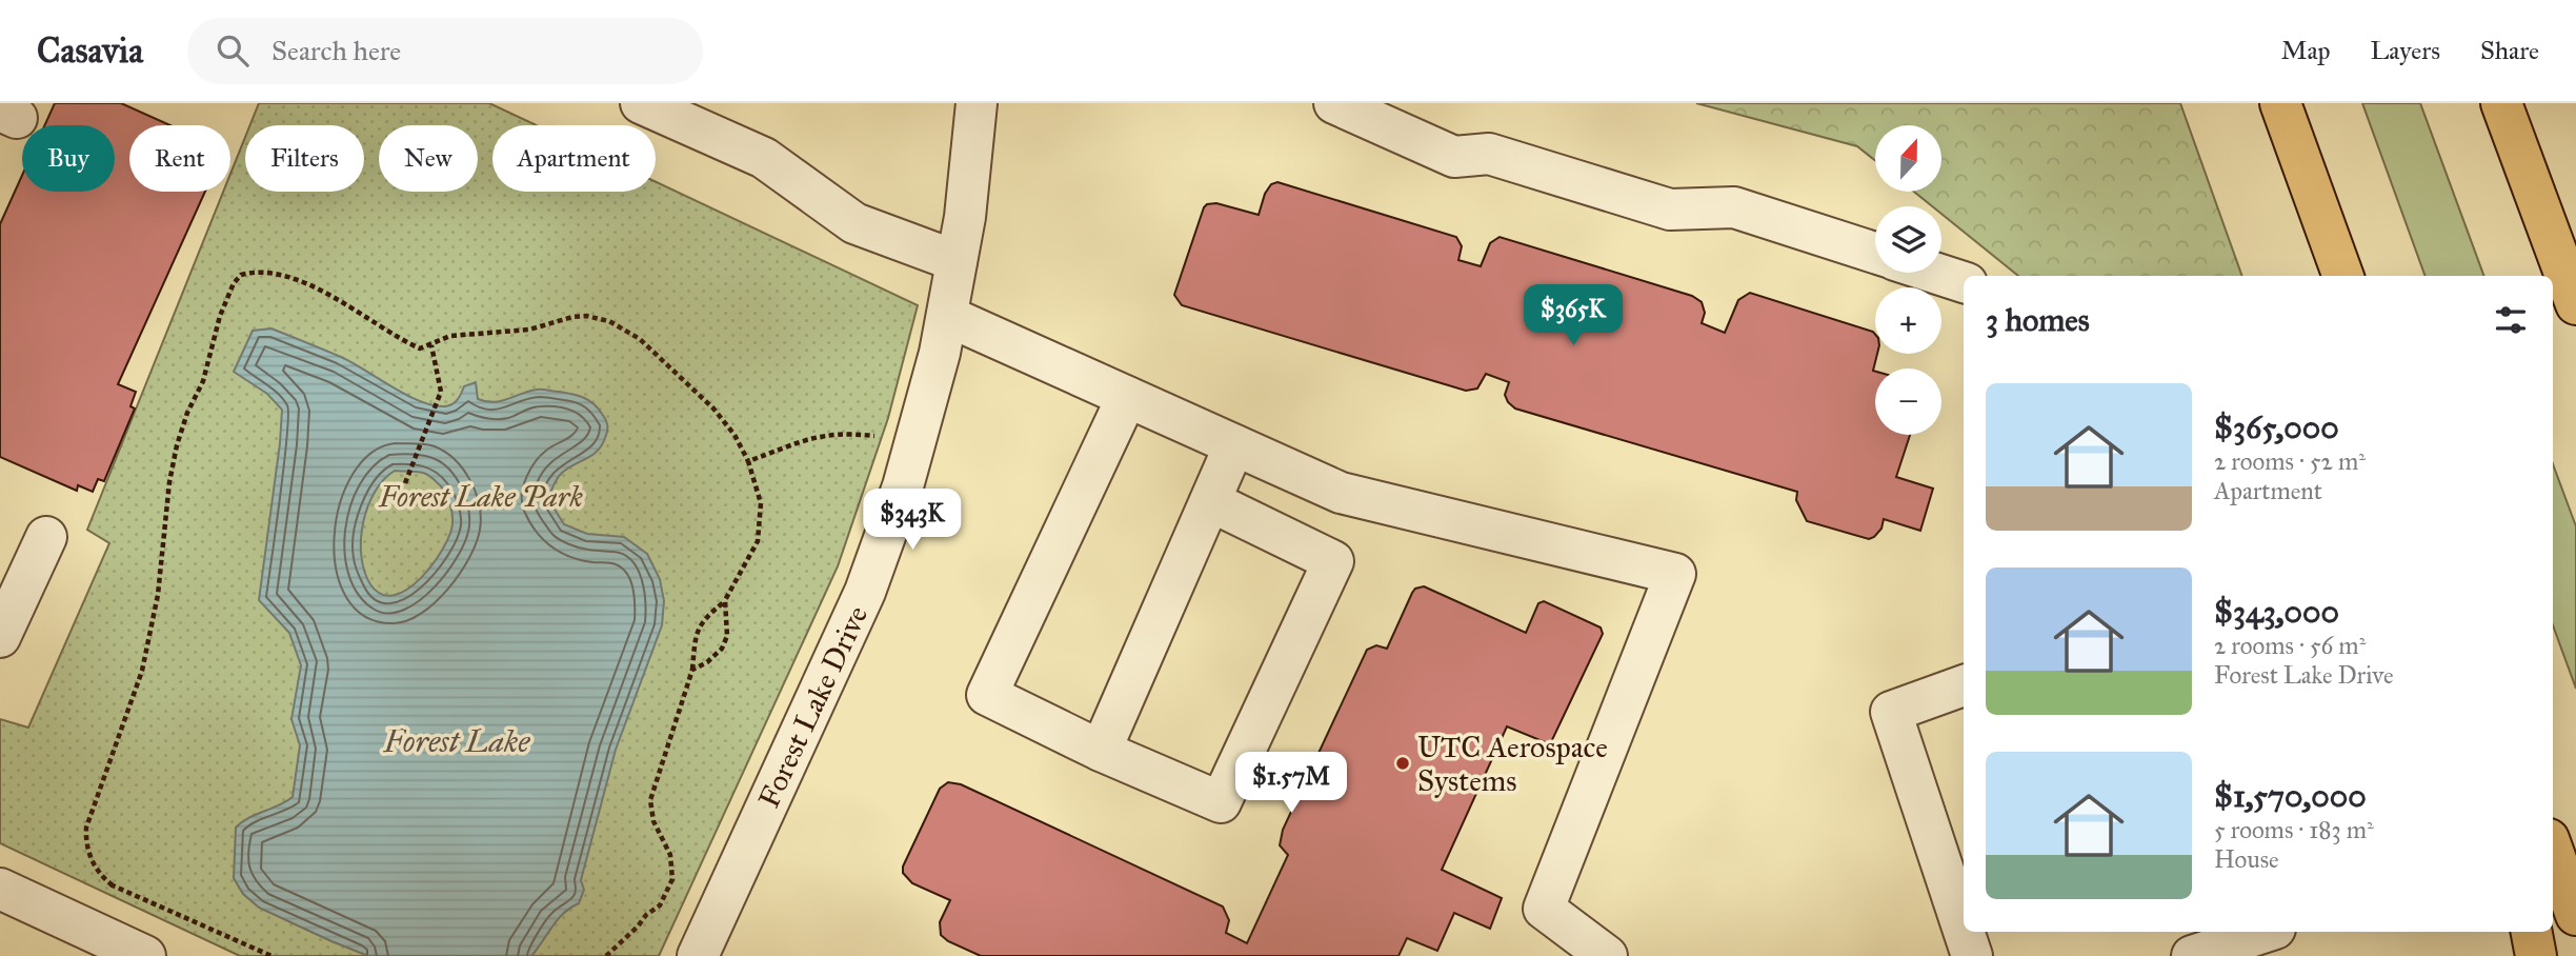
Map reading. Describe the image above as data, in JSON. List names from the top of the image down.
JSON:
{
  "streets": {
    "street": ["Forest Lake Drive"]
  },
  "water": ["Forest Lake"],
  "parks": ["Forest Lake Park"],
  "places": ["UTC Aerospace Systems"],
  "north": "top",
  "page": {
    "header": "Casavia",
    "search": "Search here",
    "nav": ["Map", "Layers", "Share"],
    "map_buttons": ["+", "−"],
    "chip": [
      "Buy",
      "Rent",
      "Filters",
      "New",
      "Apartment"
    ],
    "heading": "3 homes",
    "price": ["$365K", "$343K", "$1.57M"],
    "list": [
      {
        "name": "$365,000",
        "note": "2 rooms · 52 m² · Apartment"
      },
      {
        "name": "$343,000",
        "note": "2 rooms · 56 m² · Forest Lake Drive"
      },
      {
        "name": "$1,570,000",
        "note": "5 rooms · 183 m² · House"
      }
    ]
  }
}
